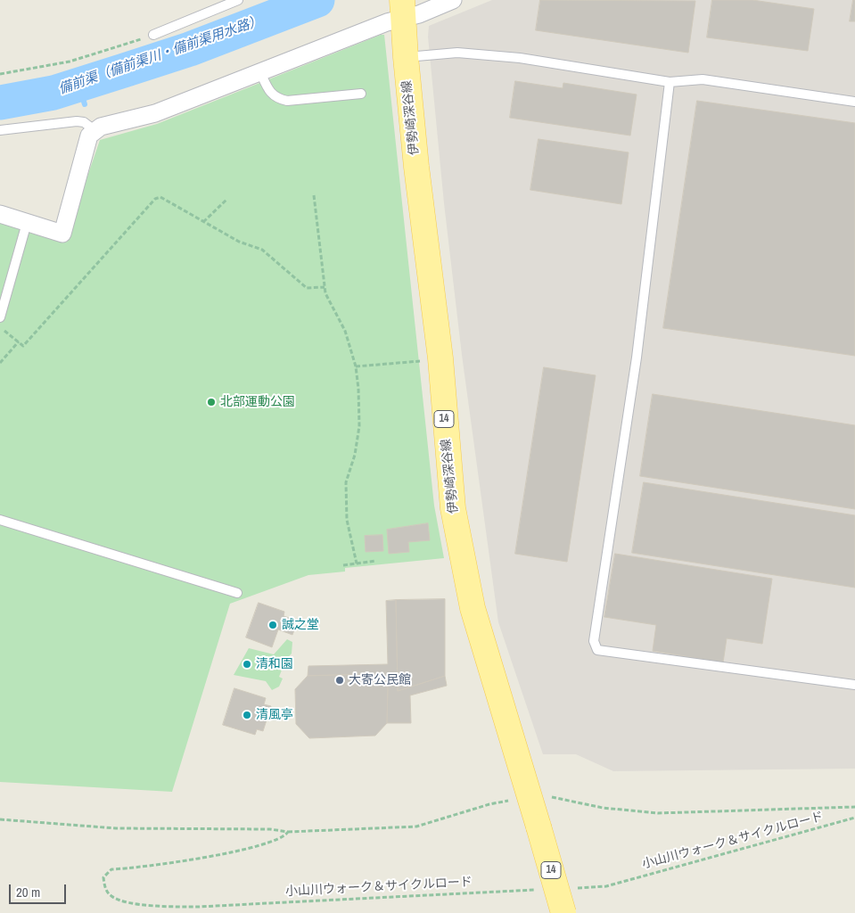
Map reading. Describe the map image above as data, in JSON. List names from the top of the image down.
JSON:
{
  "streets": {
    "main road": ["伊勢崎深谷線", "14"],
    "path": ["小山川ウォーク＆サイクルロード"]
  },
  "water": ["備前渠（備前渠川・備前渠用水路）"],
  "places": [
    "北部運動公園",
    "誠之堂",
    "清和園",
    "大寄公民館",
    "清風亭"
  ],
  "scale_bar": "20 m"
}
